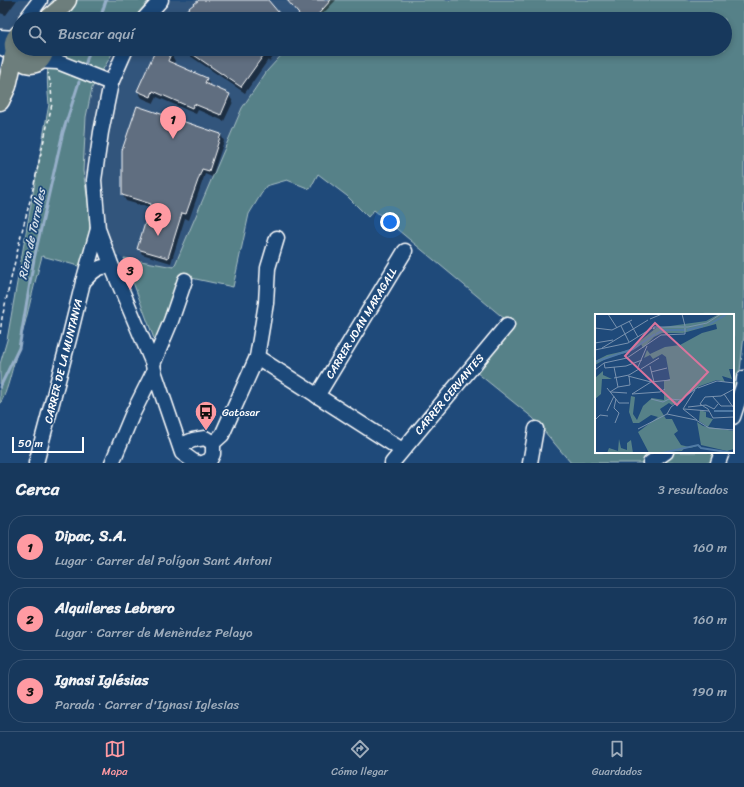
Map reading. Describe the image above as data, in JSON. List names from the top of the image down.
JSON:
{
  "streets": {
    "street": ["CARRER JOAN MARAGALL", "CARRER DE LA MUNTANYA", "CARRER CERVANTES"]
  },
  "water": ["Riera de Torrelles"],
  "places": {
    "bus stop": ["Gatosar"]
  },
  "scale_bar": "50 m",
  "page": {
    "search": "Buscar aquí",
    "pins": ["1", "2", "3"],
    "scale": "50 m",
    "heading": ["Cerca", "3 resultados"],
    "list": [
      {
        "mark": "1",
        "name": "Dipac, S.A.",
        "note": "Lugar · Carrer del Polígon Sant Antoni",
        "value": "160 m"
      },
      {
        "mark": "2",
        "name": "Alquileres Lebrero",
        "note": "Lugar · Carrer de Menèndez Pelayo",
        "value": "160 m"
      },
      {
        "mark": "3",
        "name": "Ignasi Iglésias",
        "note": "Parada · Carrer d'Ignasi Iglesias",
        "value": "190 m"
      }
    ],
    "nav": ["Mapa", "Cómo llegar", "Guardados"]
  }
}
